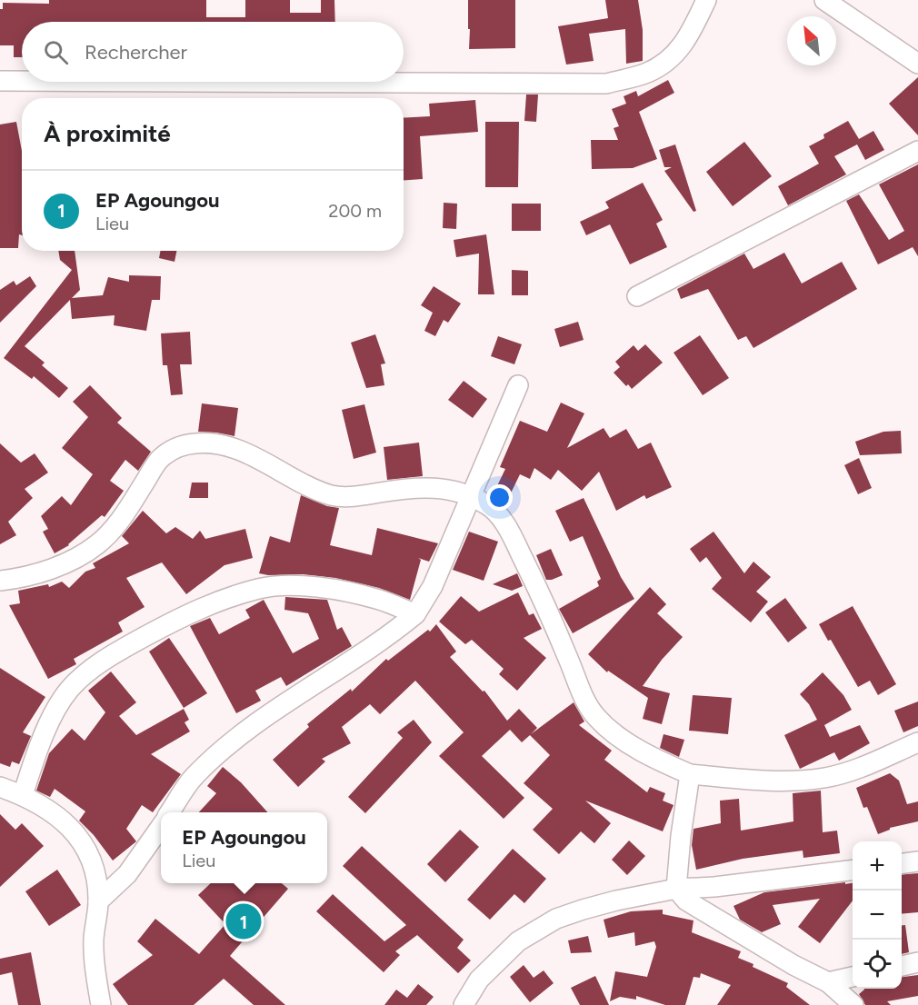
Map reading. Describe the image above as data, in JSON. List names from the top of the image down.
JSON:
{
  "north": "top left",
  "page": {
    "search": "Rechercher",
    "heading": "À proximité",
    "list": [
      {
        "mark": "1",
        "name": "EP Agoungou",
        "note": "Lieu",
        "value": "200 m"
      }
    ],
    "popup": ["EP Agoungou", "Lieu"],
    "map_buttons": ["+", "−"],
    "pins": "1"
  }
}
